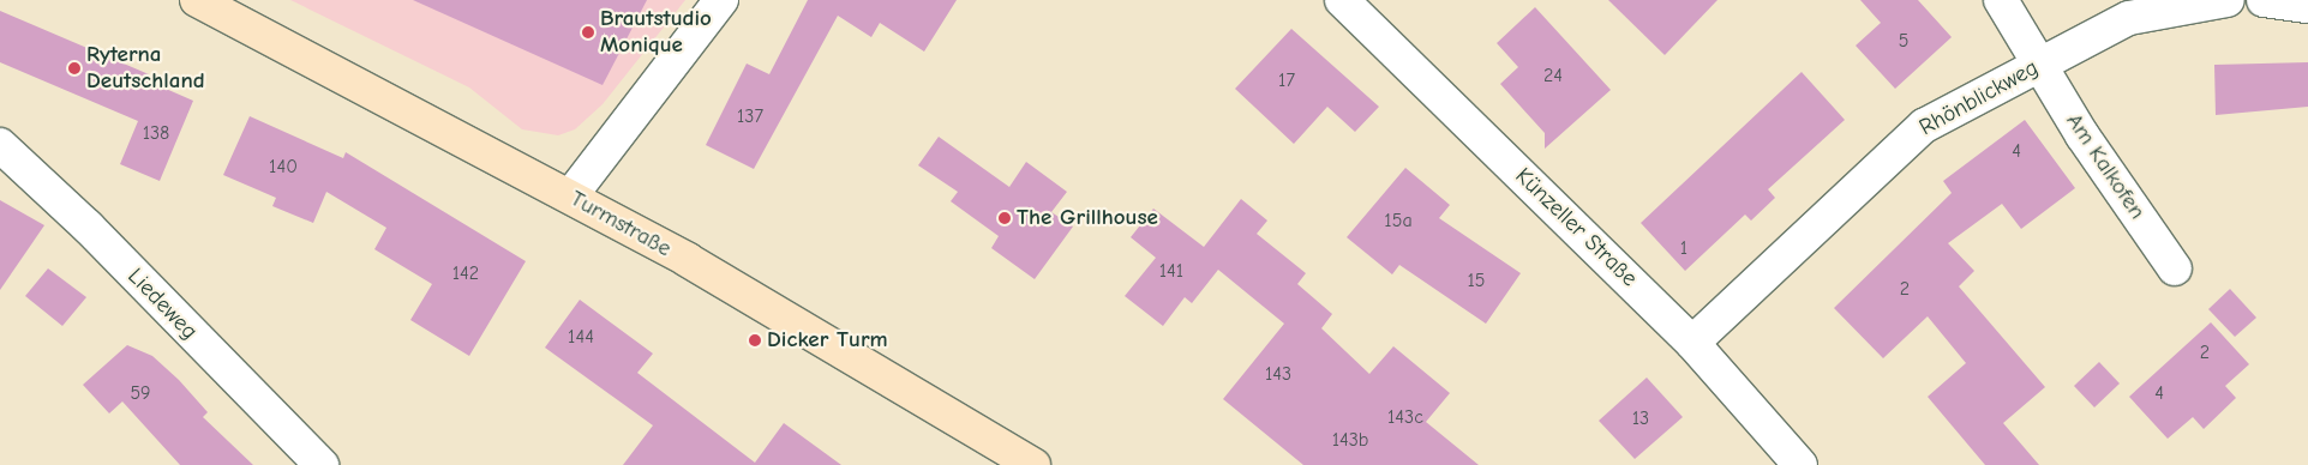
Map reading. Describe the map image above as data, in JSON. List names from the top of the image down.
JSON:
{
  "streets": {
    "main road": ["Turmstraße"],
    "street": [
      "Rhönblickweg",
      "Am Kalkofen",
      "Künzeller Straße",
      "Liedeweg"
    ]
  },
  "crossings": [
    ["Rhönblickweg", "Am Kalkofen"],
    ["Rhönblickweg", "Künzeller Straße"]
  ],
  "places": [
    "Brautstudio Monique",
    "Ryterna Deutschland",
    "The Grillhouse",
    "Dicker Turm"
  ],
  "house_numbers": [
    "5",
    "24",
    "17",
    "137",
    "138",
    "4",
    "140",
    "15a",
    "1",
    "141",
    "142",
    "15",
    "2",
    "144",
    "2",
    "143",
    "59",
    "4",
    "143c",
    "13",
    "143b"
  ]
}
